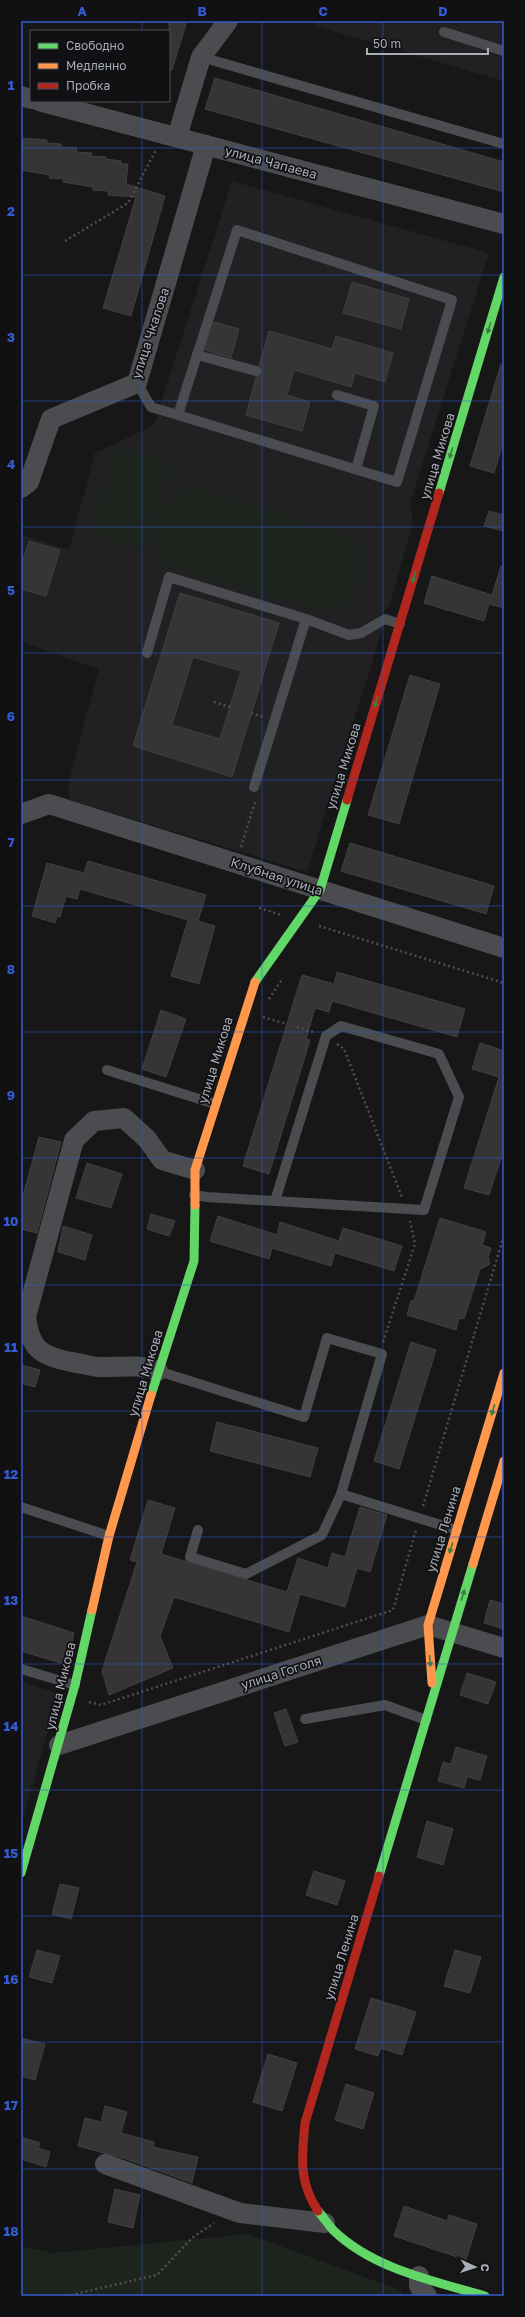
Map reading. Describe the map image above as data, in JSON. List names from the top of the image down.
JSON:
{
  "streets": {
    "street": [
      "улица Чапаева",
      "улица Чкалова",
      "улица Микова",
      "Клубная улица",
      "улица Ленина",
      "улица Гоголя"
    ]
  },
  "crossings": [
    ["улица Чапаева", "улица Чкалова"],
    ["улица Микова", "Клубная улица"],
    ["улица Микова", "улица Гоголя"],
    ["улица Ленина", "улица Гоголя"]
  ],
  "one_way": ["улица Микова"],
  "legend": ["Свободно", "Медленно", "Пробка"],
  "scale_bar": "50 m",
  "north": "right",
  "grid": {
    "columns": [
      "A",
      "B",
      "C",
      "D"
    ],
    "rows": [
      "1",
      "2",
      "3",
      "4",
      "5",
      "6",
      "7",
      "8",
      "9",
      "10",
      "11",
      "12",
      "13",
      "14",
      "15",
      "16",
      "17",
      "18"
    ]
  }
}
